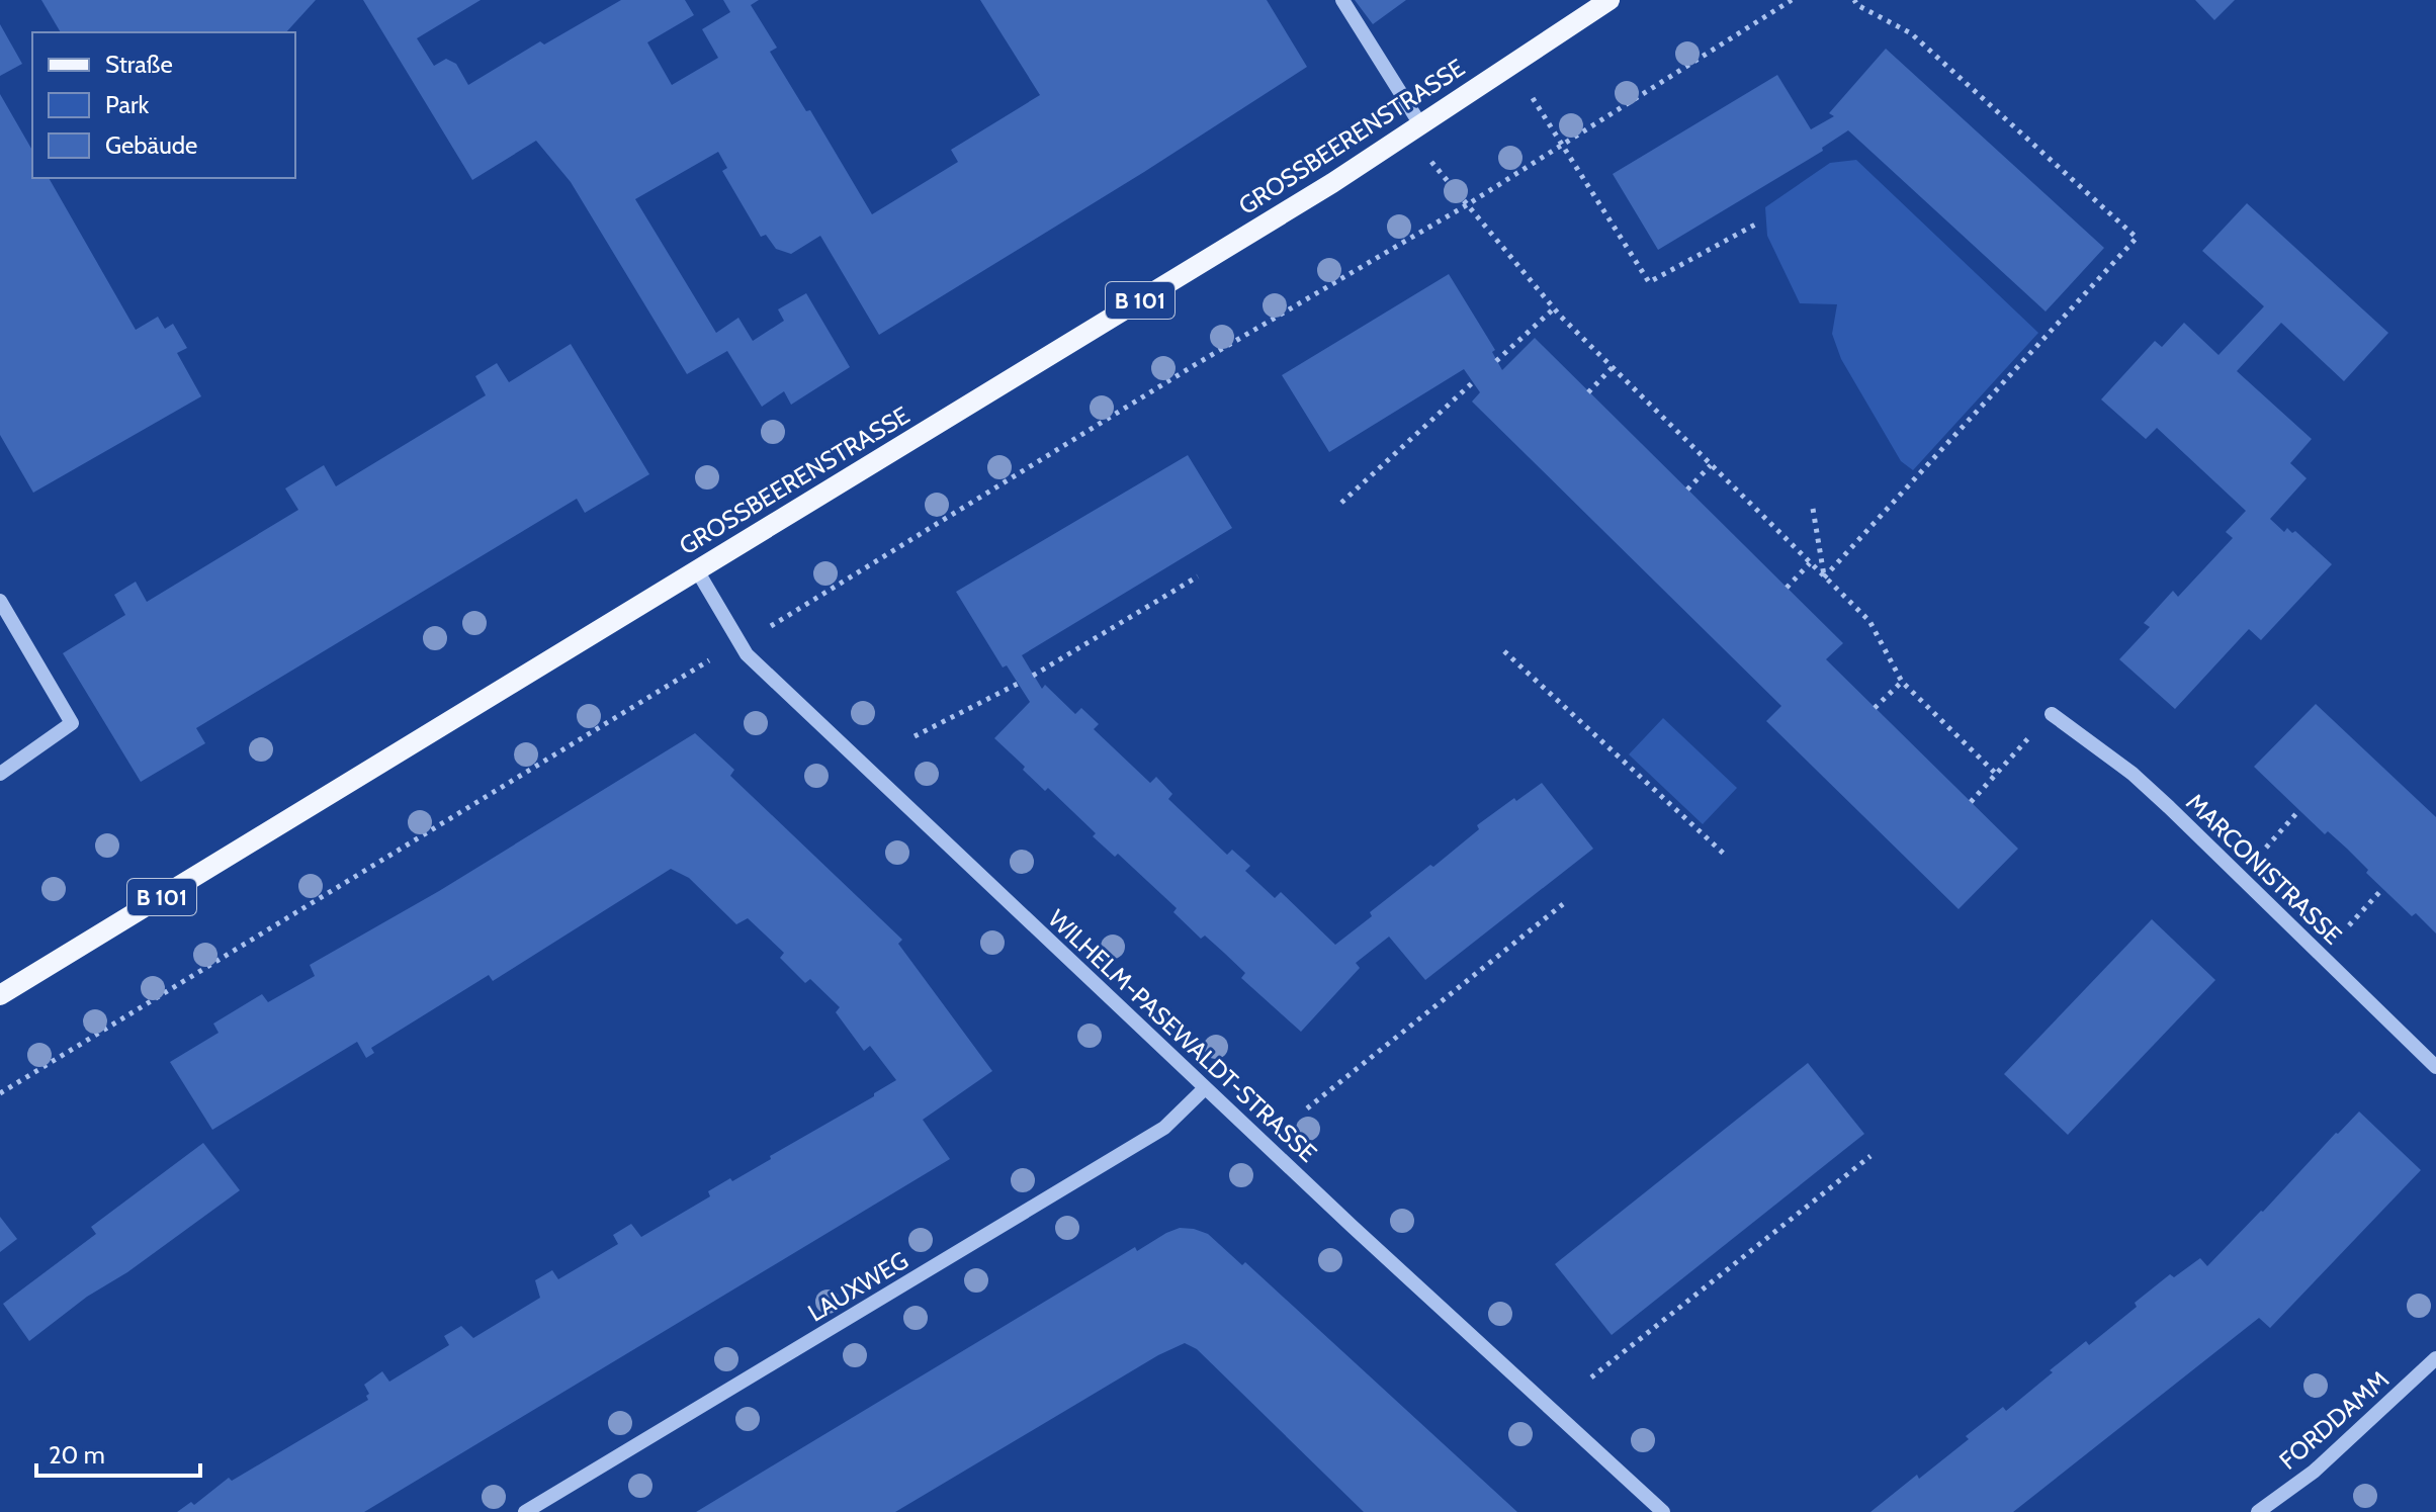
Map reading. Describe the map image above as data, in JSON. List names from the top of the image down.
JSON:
{
  "streets": {
    "main road": ["GROSSBEERENSTRASSE", "B 101"],
    "street": [
      "MARCONISTRASSE",
      "WILHELM-PASEWALDT-STRASSE",
      "LAUXWEG",
      "FORDDAMM"
    ]
  },
  "crossings": [
    ["GROSSBEERENSTRASSE", "WILHELM-PASEWALDT-STRASSE"],
    ["WILHELM-PASEWALDT-STRASSE", "LAUXWEG"]
  ],
  "legend": ["Straße", "Park", "Gebäude"],
  "scale_bar": "20 m"
}
